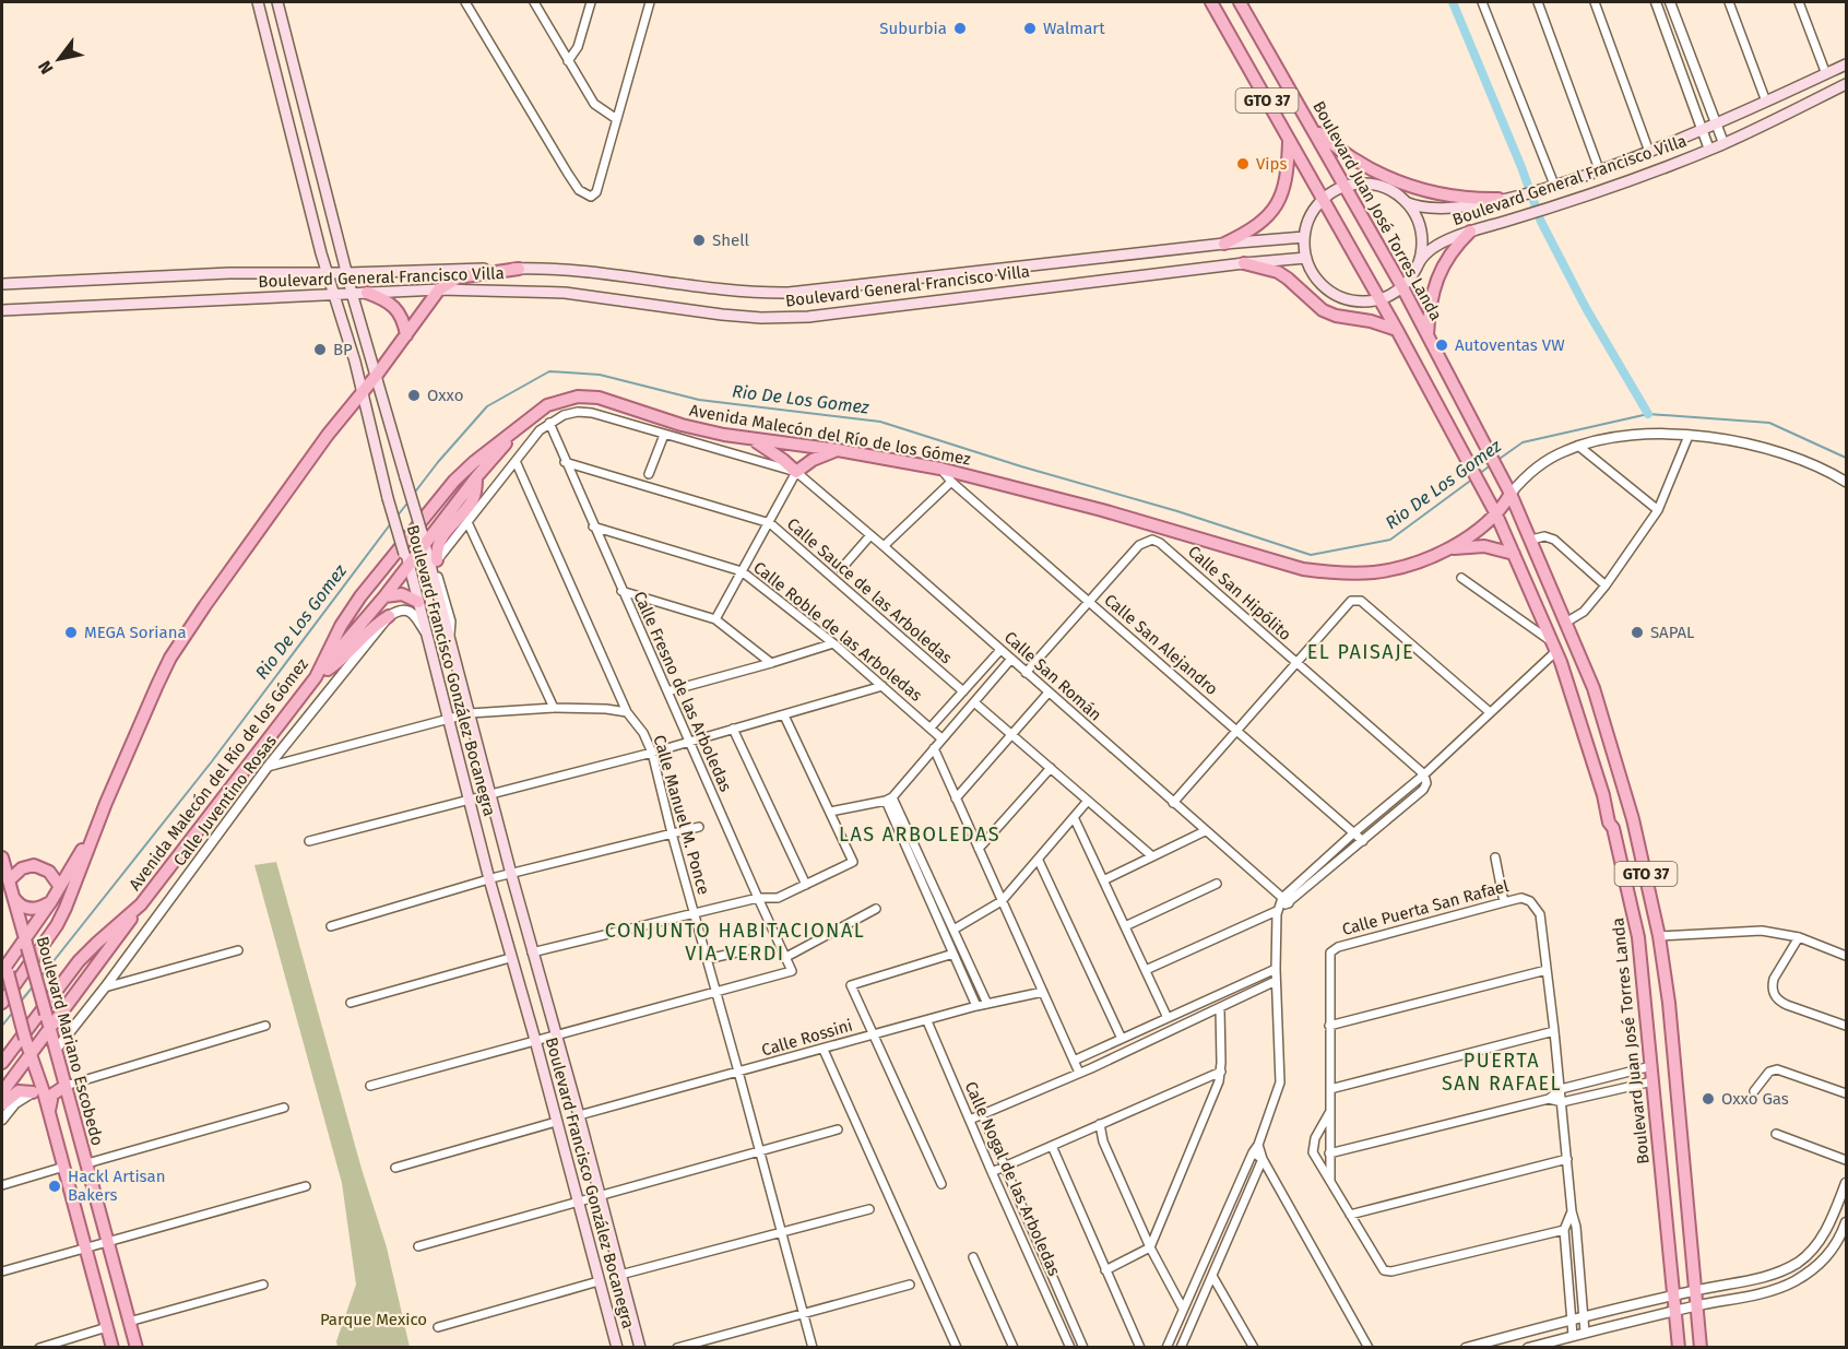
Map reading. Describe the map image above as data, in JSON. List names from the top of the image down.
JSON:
{
  "streets": {
    "main road": [
      "GTO 37",
      "Boulevard General Francisco Villa",
      "Boulevard Juan José Torres Landa",
      "Avenida Malecón del Río de los Gómez",
      "Boulevard Francisco González Bocanegra",
      "Boulevard Mariano Escobedo"
    ],
    "street": [
      "Calle Sauce de las Arboledas",
      "Calle San Hipólito",
      "Calle Roble de las Arboledas",
      "Calle San Alejandro",
      "Calle San Román",
      "Calle Fresno de las Arboledas",
      "Calle Juventino Rosas",
      "Calle Manuel M. Ponce",
      "Calle Puerta San Rafael",
      "Calle Rossini",
      "Calle Nogal de las Arboledas"
    ]
  },
  "crossings": [
    ["Boulevard General Francisco Villa", "Boulevard Juan José Torres Landa"],
    ["Boulevard General Francisco Villa", "Boulevard Francisco González Bocanegra"],
    ["Avenida Malecón del Río de los Gómez", "Calle San Alejandro"],
    ["Calle Sauce de las Arboledas", "Calle Fresno de las Arboledas"],
    ["Calle San Hipólito", "Calle San Alejandro"],
    ["Calle Roble de las Arboledas", "Calle Fresno de las Arboledas"],
    ["Boulevard Francisco González Bocanegra", "Calle Rossini"],
    ["Calle Fresno de las Arboledas", "Calle Manuel M. Ponce"],
    ["Calle Juventino Rosas", "Boulevard Mariano Escobedo"],
    ["Calle Manuel M. Ponce", "Calle Rossini"],
    ["Calle Rossini", "Calle Nogal de las Arboledas"]
  ],
  "districts": [
    "EL PAISAJE",
    "LAS ARBOLEDAS",
    "CONJUNTO HABITACIONAL VIA VERDI",
    "PUERTA SAN RAFAEL"
  ],
  "water": ["Rio De Los Gomez"],
  "parks": ["Parque Mexico"],
  "places": [
    "Suburbia",
    "Walmart",
    "Vips",
    "Shell",
    "Autoventas VW",
    "BP",
    "Oxxo",
    "MEGA Soriana",
    "SAPAL",
    "Oxxo Gas",
    "Hackl Artisan Bakers"
  ],
  "north": "bottom left"
}
